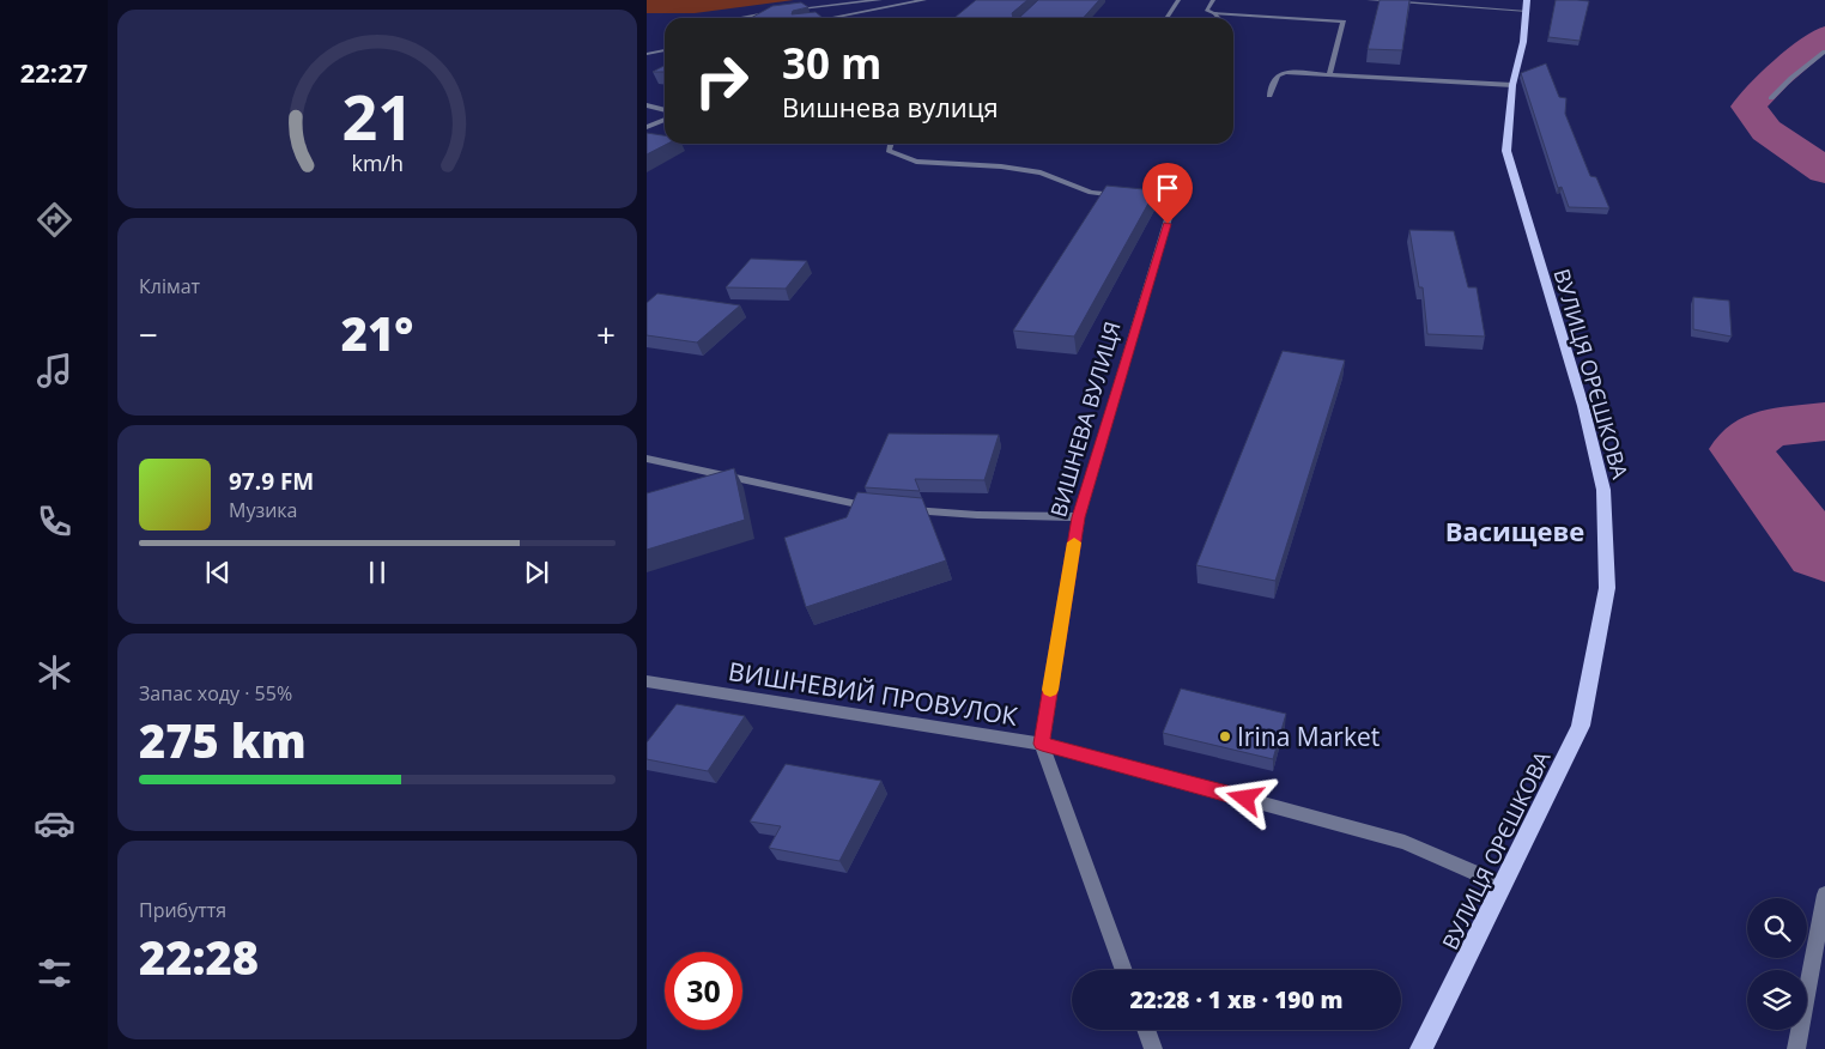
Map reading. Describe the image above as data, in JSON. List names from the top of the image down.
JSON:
{
  "streets": {
    "main road": ["ВУЛИЦЯ ОРЄШКОВА"],
    "street": ["ВИШНЕВА ВУЛИЦЯ", "ВИШНЕВИЙ ПРОВУЛОК"]
  },
  "crossings": [
    ["ВУЛИЦЯ ОРЄШКОВА", "ВИШНЕВИЙ ПРОВУЛОК"],
    ["ВИШНЕВА ВУЛИЦЯ", "ВИШНЕВИЙ ПРОВУЛОК"]
  ],
  "districts": ["Васищеве"],
  "places": ["Irina Market"],
  "page": {
    "tabs": "22:27",
    "turn": ["30 m", "Вишнева вулиця"],
    "tile": [
      "Клімат",
      ["Запас ходу · 55%", "275 km"],
      ["Прибуття", "22:28"]
    ],
    "heat": ["−", "21°", "+"],
    "song": ["97.9 FM", "Музика"],
    "limit": "30",
    "trip": "22:28 · 1 хв · 190 m",
    "gauge": ["21", "km/h"]
  }
}
